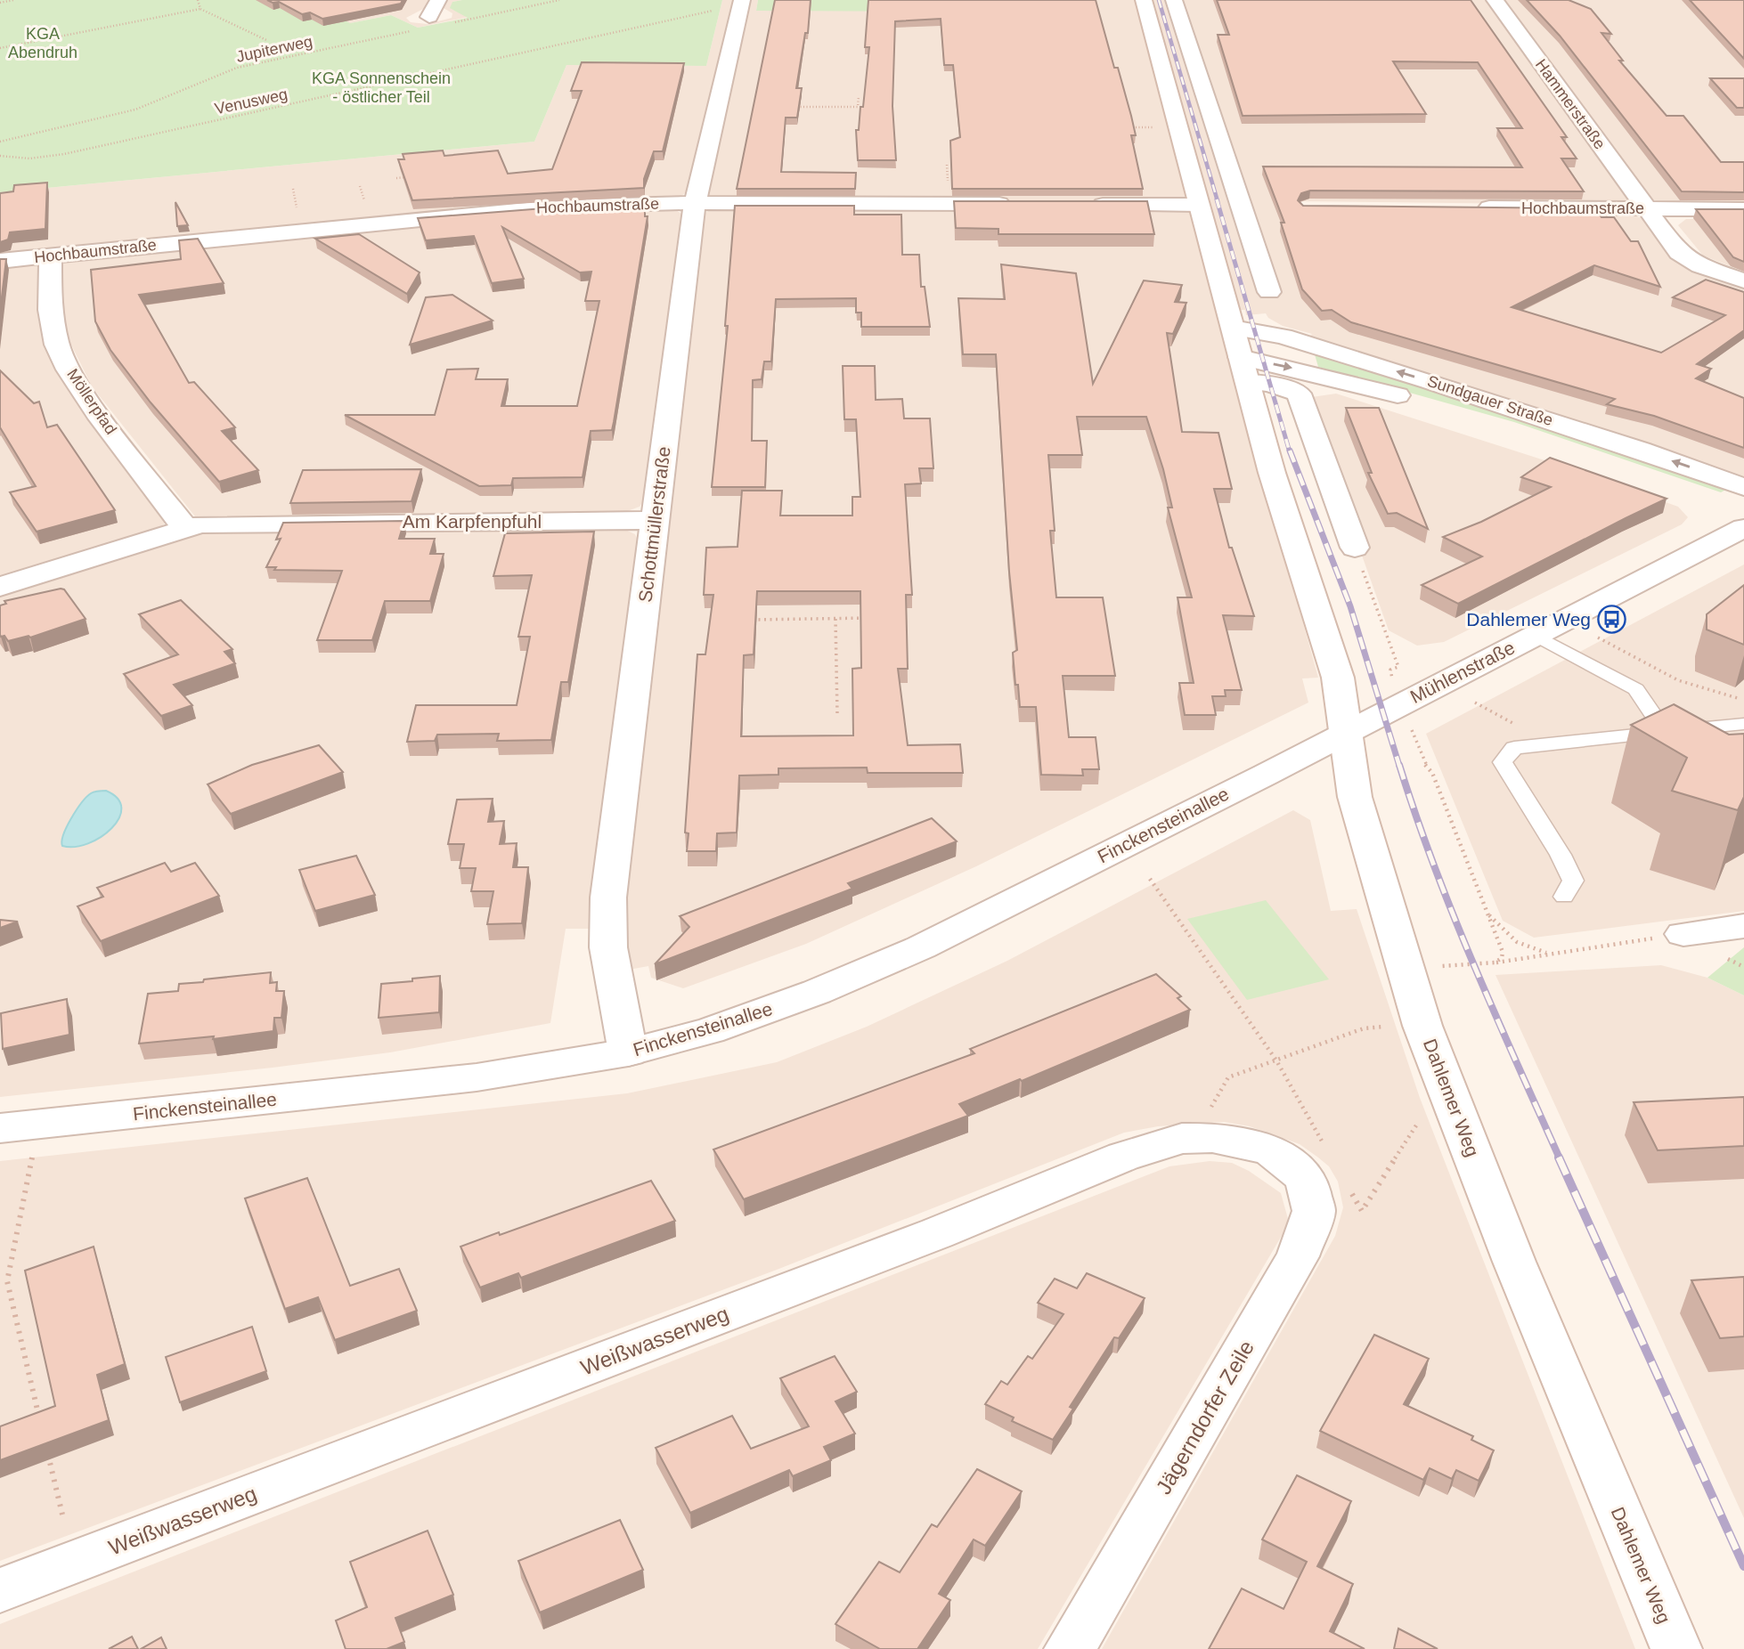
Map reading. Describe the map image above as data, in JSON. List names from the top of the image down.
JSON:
{
  "streets": {
    "street": [
      "Hammerstraße",
      "Hochbaumstraße",
      "Sundgauer Straße",
      "Möllerpfad",
      "Am Karpfenpfuhl",
      "Schottmüllerstraße",
      "Mühlenstraße",
      "Finckensteinallee",
      "Dahlemer Weg",
      "Weißwasserweg",
      "Jägerndorfer Zeile"
    ],
    "path": ["Jupiterweg", "Venusweg"]
  },
  "crossings": [
    ["Hammerstraße", "Hochbaumstraße"],
    ["Hochbaumstraße", "Möllerpfad"],
    ["Hochbaumstraße", "Schottmüllerstraße"],
    ["Sundgauer Straße", "Dahlemer Weg"],
    ["Möllerpfad", "Am Karpfenpfuhl"],
    ["Am Karpfenpfuhl", "Schottmüllerstraße"],
    ["Schottmüllerstraße", "Finckensteinallee"],
    ["Mühlenstraße", "Finckensteinallee"],
    ["Mühlenstraße", "Dahlemer Weg"],
    ["Finckensteinallee", "Dahlemer Weg"],
    ["Weißwasserweg", "Jägerndorfer Zeile"]
  ],
  "parks": ["KGA Abendruh", "KGA Sonnenschein - östlicher Teil"],
  "places": {
    "bus stop": ["Dahlemer Weg"]
  }
}
